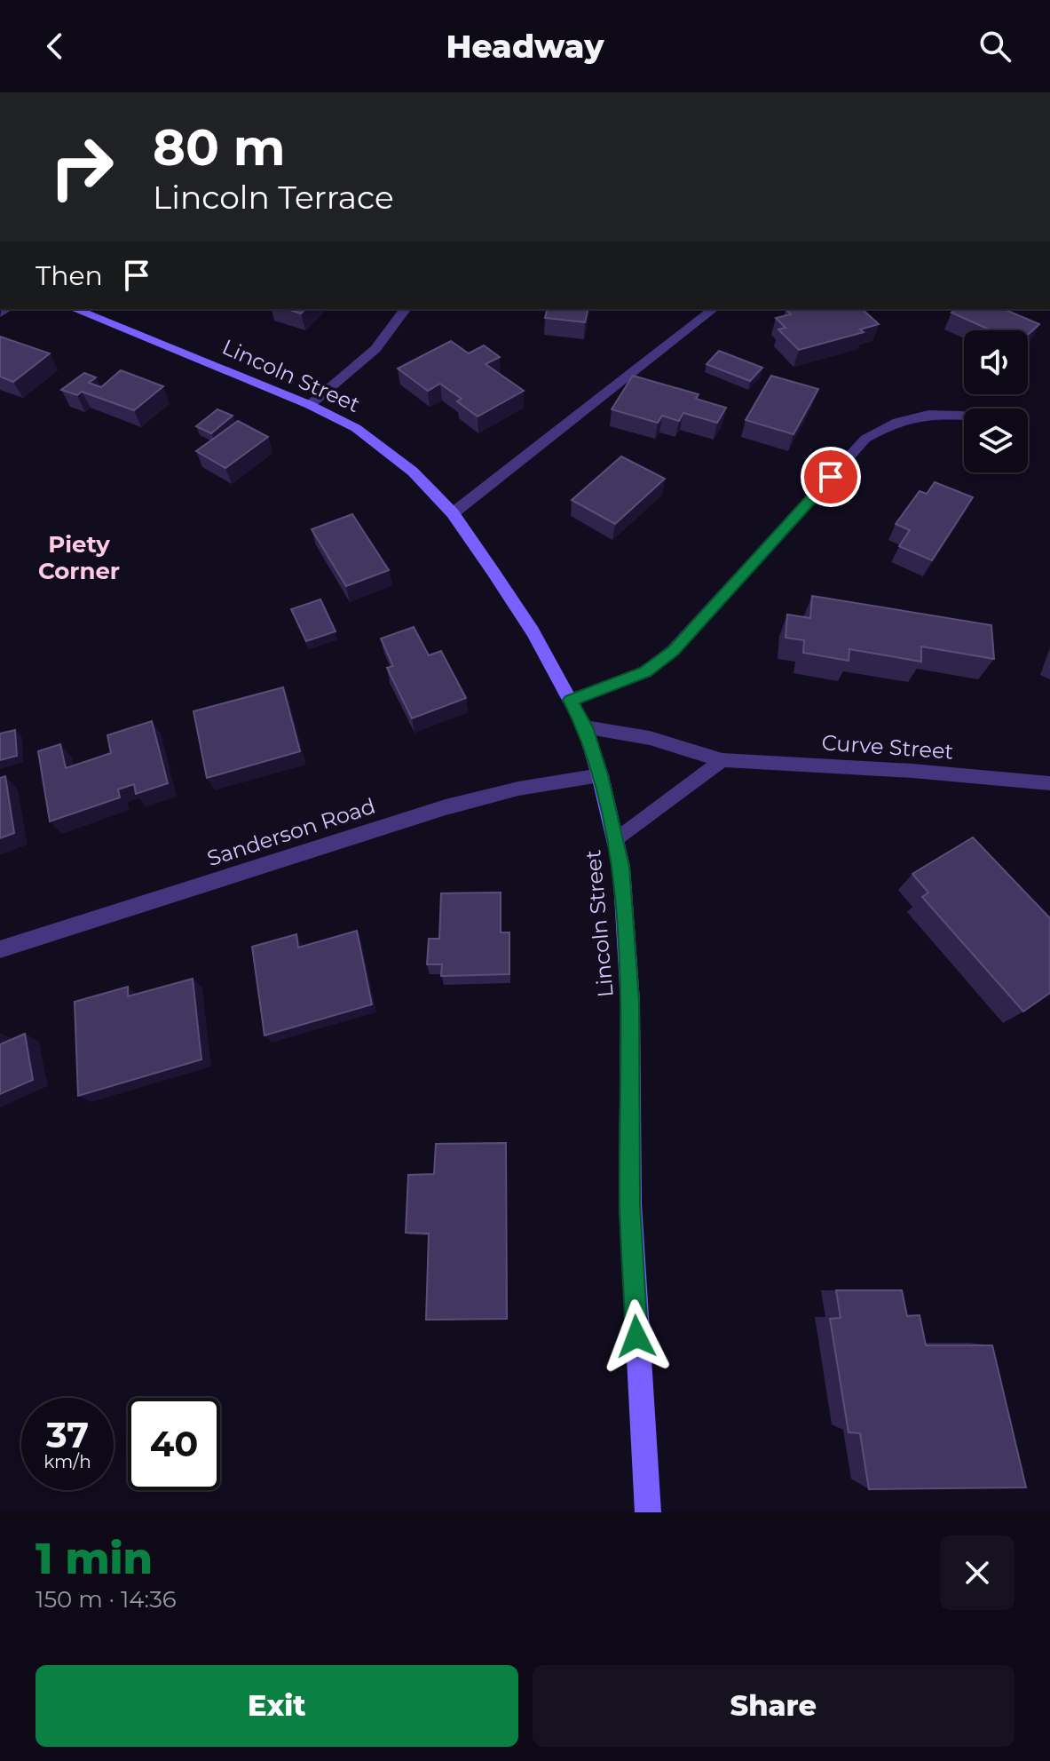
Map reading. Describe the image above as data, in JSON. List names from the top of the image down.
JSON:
{
  "streets": {
    "street": ["Lincoln Street", "Curve Street", "Sanderson Road"]
  },
  "crossings": [
    ["Lincoln Street", "Curve Street"],
    ["Lincoln Street", "Sanderson Road"]
  ],
  "districts": ["Piety Corner"],
  "page": {
    "header": "Headway",
    "turn": ["80 m", "Lincoln Terrace"],
    "then": "Then",
    "speed": "37 km/h",
    "limit": "40",
    "heading": ["1 min", "150 m · 14:36"],
    "buttons": ["Exit", "Share"]
  }
}
